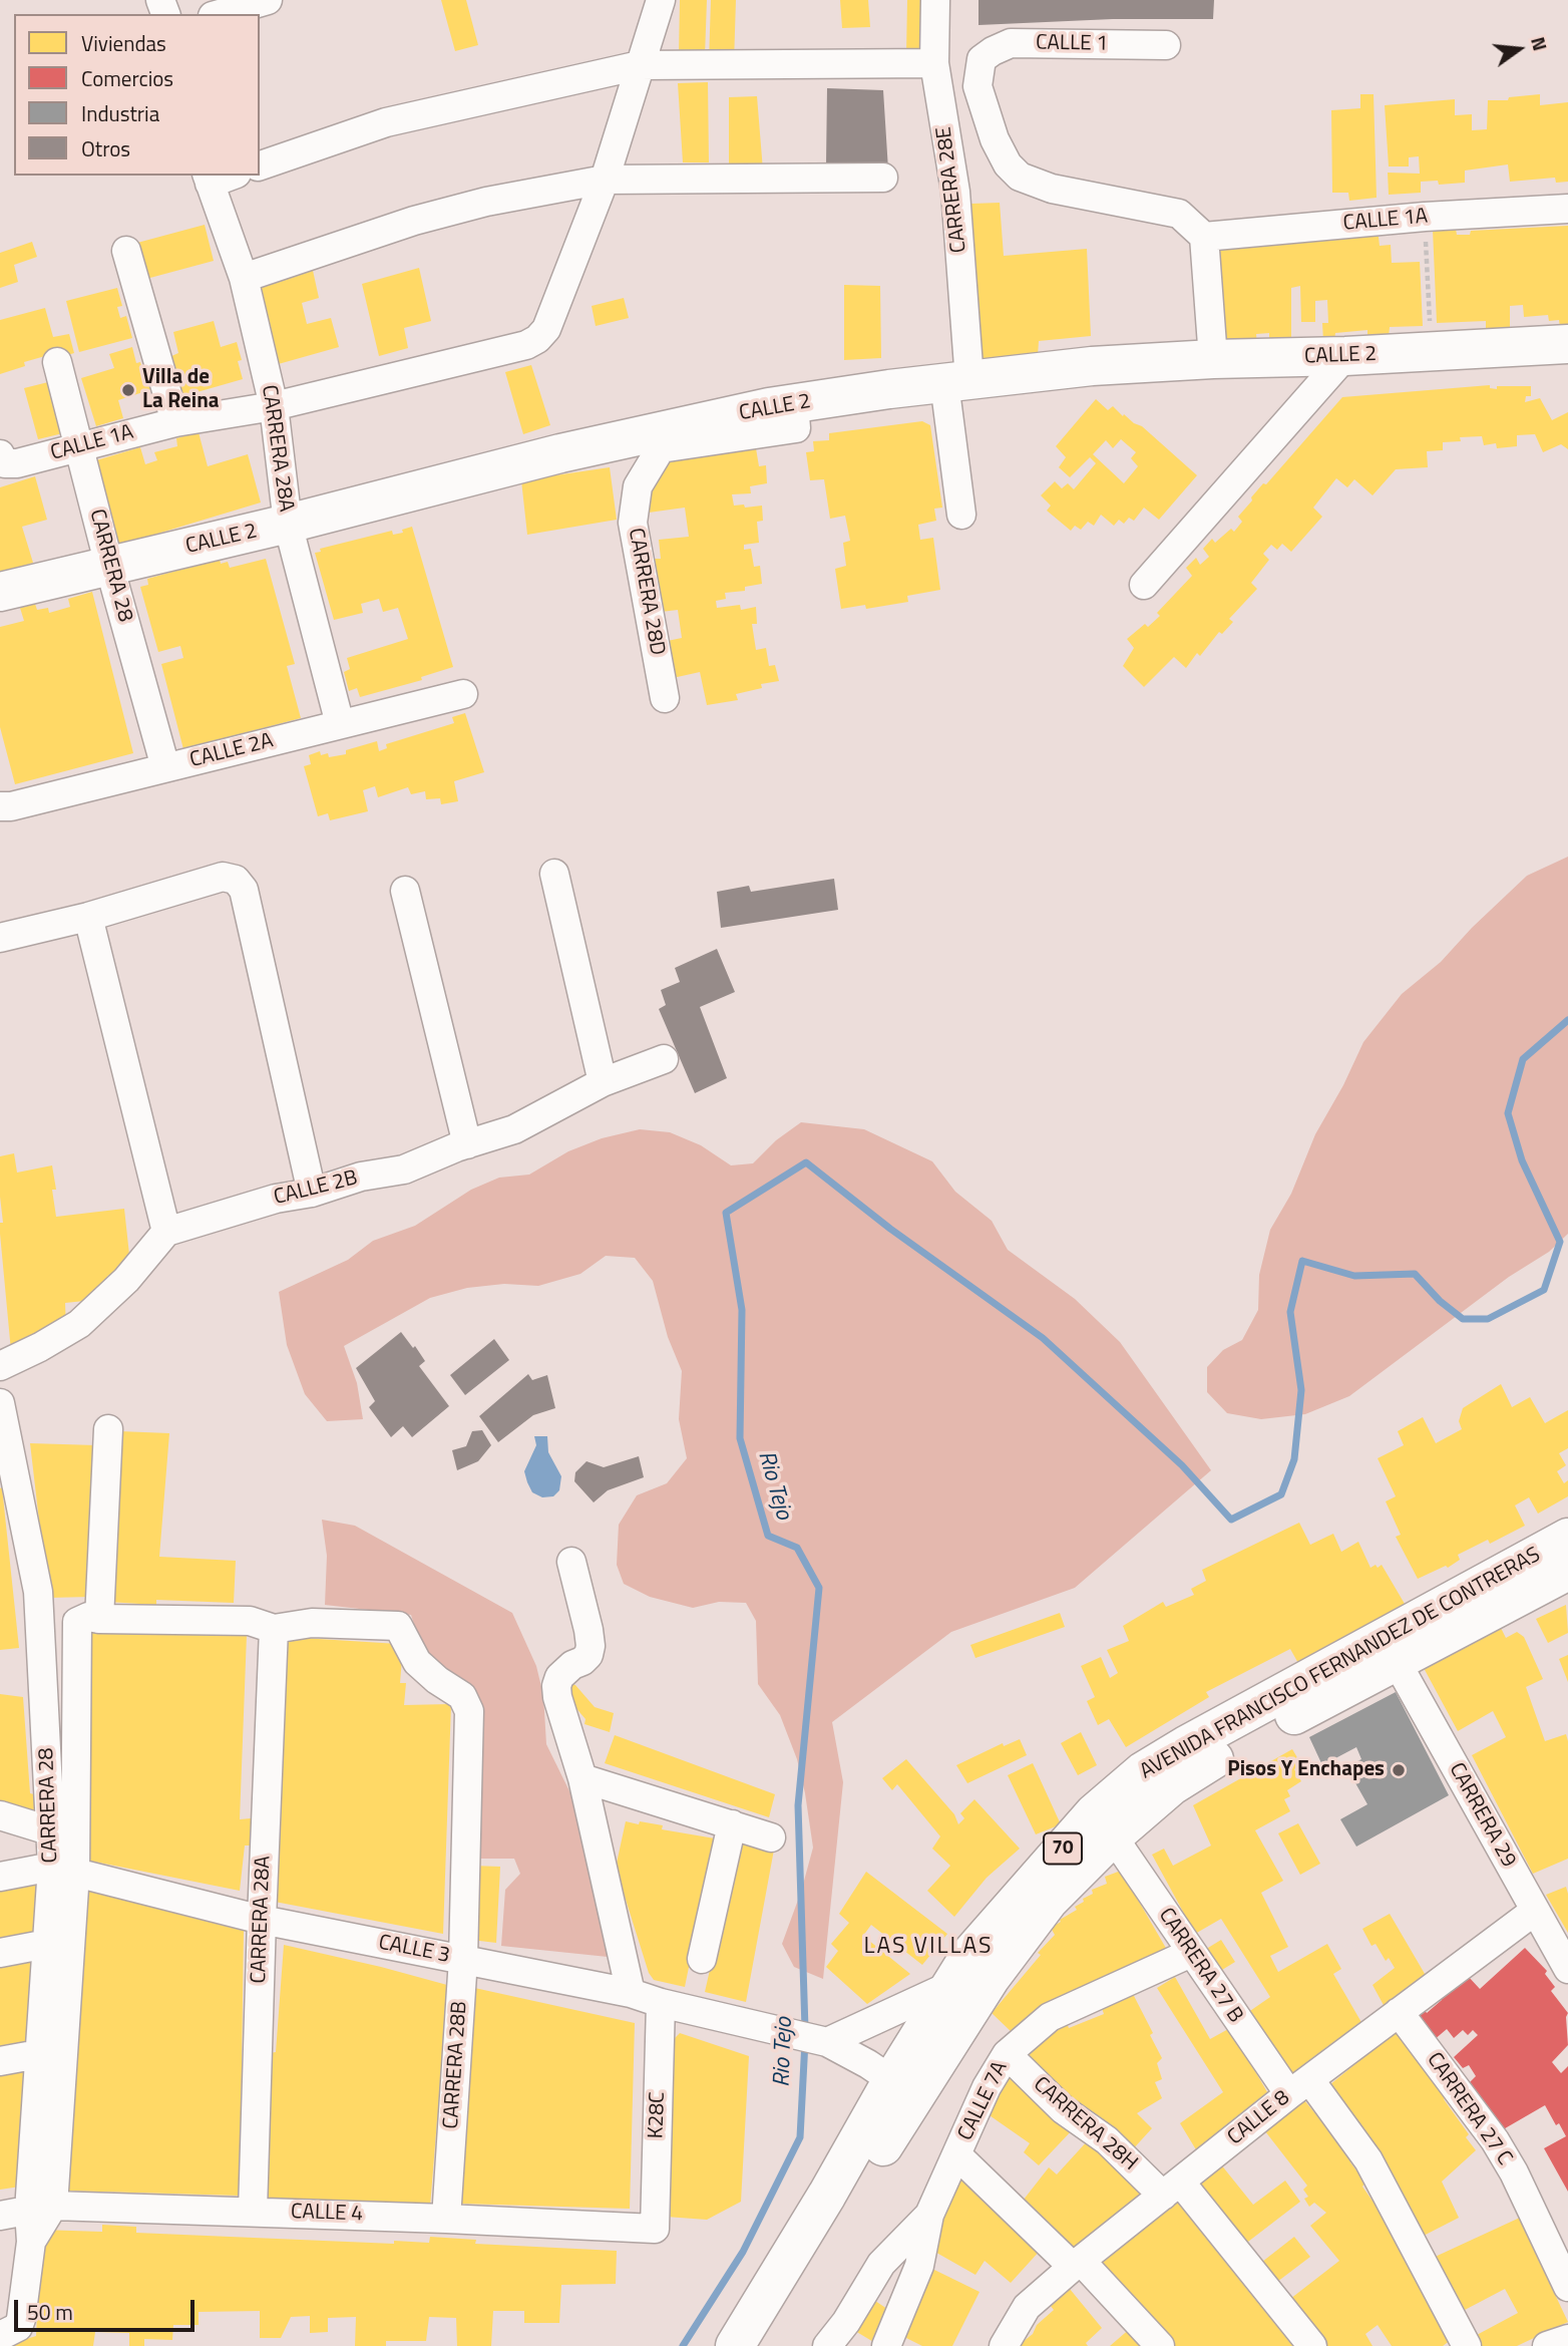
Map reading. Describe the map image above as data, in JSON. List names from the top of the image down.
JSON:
{
  "streets": {
    "main road": ["CALLE 2", "AVENIDA FRANCISCO FERNANDEZ DE CONTRERAS", "70"],
    "street": [
      "CALLE 1",
      "CARRERA 28E",
      "CALLE 1A",
      "CARRERA 28A",
      "CARRERA 28",
      "CARRERA 28D",
      "CALLE 2A",
      "CALLE 2B",
      "CARRERA 29",
      "CALLE 3",
      "CARRERA 27 B",
      "CARRERA 28B",
      "CALLE 7A",
      "CARRERA 27 C",
      "K28C",
      "CALLE 8",
      "CARRERA 28H",
      "CALLE 4"
    ]
  },
  "crossings": [
    ["CALLE 1", "CALLE 1A"],
    ["CARRERA 28E", "CALLE 2"],
    ["CALLE 1A", "CARRERA 28A"],
    ["CALLE 1A", "CARRERA 28"],
    ["CALLE 2", "CARRERA 28A"],
    ["CALLE 2", "CARRERA 28"],
    ["CALLE 2", "CARRERA 28D"],
    ["CARRERA 28A", "CALLE 2A"],
    ["CARRERA 28A", "CALLE 3"],
    ["CARRERA 28A", "CARRERA 28B"],
    ["CARRERA 28A", "CALLE 4"],
    ["CARRERA 28", "CALLE 2A"],
    ["CARRERA 28", "CALLE 3"],
    ["CARRERA 28", "CALLE 4"],
    ["AVENIDA FRANCISCO FERNANDEZ DE CONTRERAS", "CARRERA 29"],
    ["AVENIDA FRANCISCO FERNANDEZ DE CONTRERAS", "CALLE 3"],
    ["AVENIDA FRANCISCO FERNANDEZ DE CONTRERAS", "CARRERA 27 B"],
    ["CARRERA 29", "CALLE 8"],
    ["CALLE 3", "CARRERA 28B"],
    ["CALLE 3", "K28C"],
    ["CARRERA 27 B", "CALLE 7A"],
    ["CARRERA 27 B", "CALLE 8"],
    ["CARRERA 28B", "CALLE 4"],
    ["CALLE 7A", "CARRERA 28H"],
    ["CARRERA 27 C", "CALLE 8"],
    ["K28C", "CALLE 4"],
    ["CALLE 8", "CARRERA 28H"]
  ],
  "districts": ["LAS VILLAS"],
  "water": ["Rio Tejo"],
  "places": ["Villa de La Reina", "Pisos Y Enchapes"],
  "legend": [
    "Viviendas",
    "Comercios",
    "Industria",
    "Otros"
  ],
  "scale_bar": "50 m",
  "north": "right"
}
